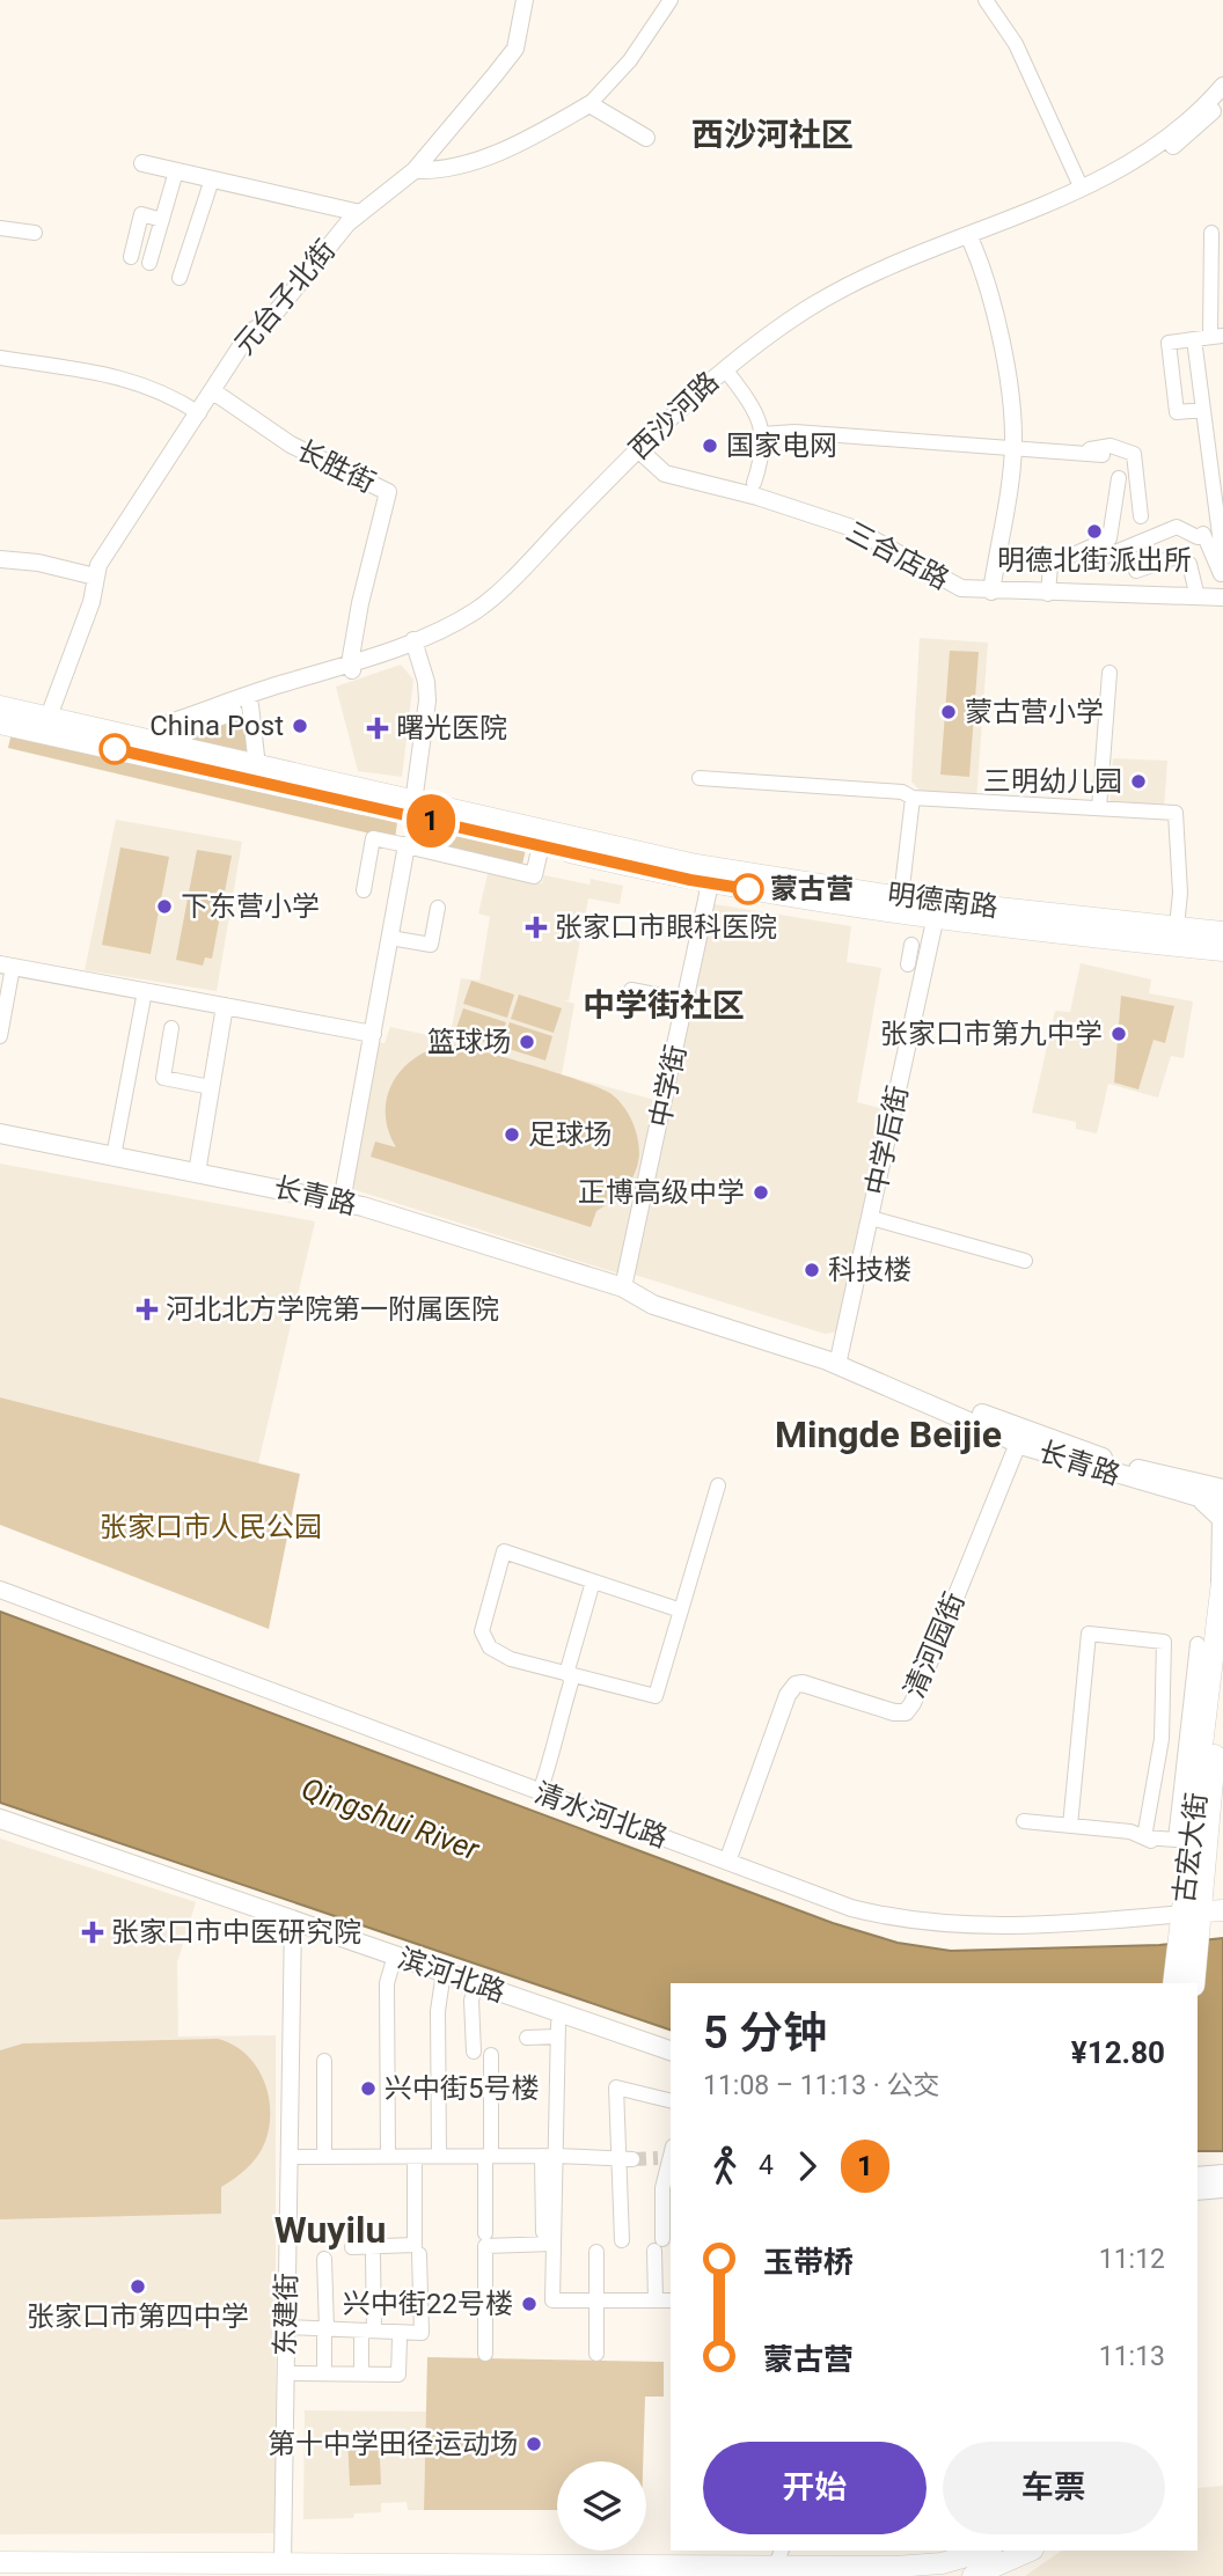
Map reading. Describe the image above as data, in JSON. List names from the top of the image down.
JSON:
{
  "streets": {
    "main road": [
      "明德南路",
      "长青路",
      "清水河北路",
      "古宏大街",
      "滨河北路"
    ],
    "street": [
      "元台子北街",
      "西沙河路",
      "长胜街",
      "三合店路",
      "中学街",
      "中学后街",
      "清河园街",
      "东建街"
    ]
  },
  "crossings": [
    ["元台子北街", "长胜街"],
    ["元台子北街", "明德南路"],
    ["西沙河路", "长胜街"],
    ["西沙河路", "三合店路"],
    ["西沙河路", "明德南路"],
    ["明德南路", "中学街"],
    ["明德南路", "中学后街"],
    ["中学街", "长青路"],
    ["中学后街", "长青路"],
    ["长青路", "清河园街"],
    ["清河园街", "清水河北路"],
    ["清水河北路", "古宏大街"],
    ["滨河北路", "东建街"]
  ],
  "districts": [
    "西沙河社区",
    "中学街社区",
    "Mingde Beijie",
    "Wuyilu"
  ],
  "water": ["Qingshui River"],
  "parks": ["张家口市人民公园"],
  "places": {
    "other": [
      "国家电网",
      "明德北街派出所",
      "蒙古营小学",
      "China Post",
      "三明幼儿园",
      "蒙古营",
      "下东营小学",
      "张家口市第九中学",
      "篮球场",
      "足球场",
      "正博高级中学",
      "科技楼",
      "兴中街5号楼",
      "张家口市第四中学",
      "兴中街22号楼",
      "第十中学田径运动场"
    ],
    "health": [
      "曙光医院",
      "张家口市眼科医院",
      "河北北方学院第一附属医院",
      "张家口市中医研究院"
    ]
  },
  "lines": ["bus line 1"],
  "page": {
    "on_map": "1",
    "heading": ["5 分钟", "11:08 – 11:13 · 公交", "¥12.80"],
    "legs": ["4", "1"],
    "list": [
      {
        "name": "玉带桥",
        "value": "11:12"
      },
      {
        "name": "蒙古营",
        "value": "11:13"
      }
    ],
    "buttons": ["开始", "车票"]
  }
}
